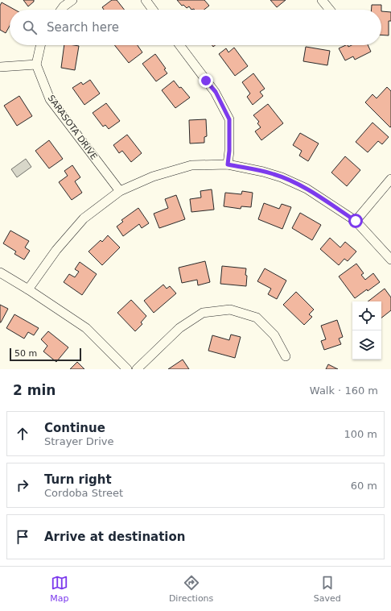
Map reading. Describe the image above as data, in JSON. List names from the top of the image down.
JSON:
{
  "streets": {
    "street": ["SARASOTA DRIVE"]
  },
  "scale_bar": "50 m",
  "page": {
    "search": "Search here",
    "scale": "50 m",
    "heading": ["2 min", "Walk · 160 m"],
    "list": [
      ["Continue", "Strayer Drive", "100 m"],
      ["Turn right", "Cordoba Street", "60 m"],
      "Arrive at destination"
    ],
    "nav": ["Map", "Directions", "Saved"]
  }
}
